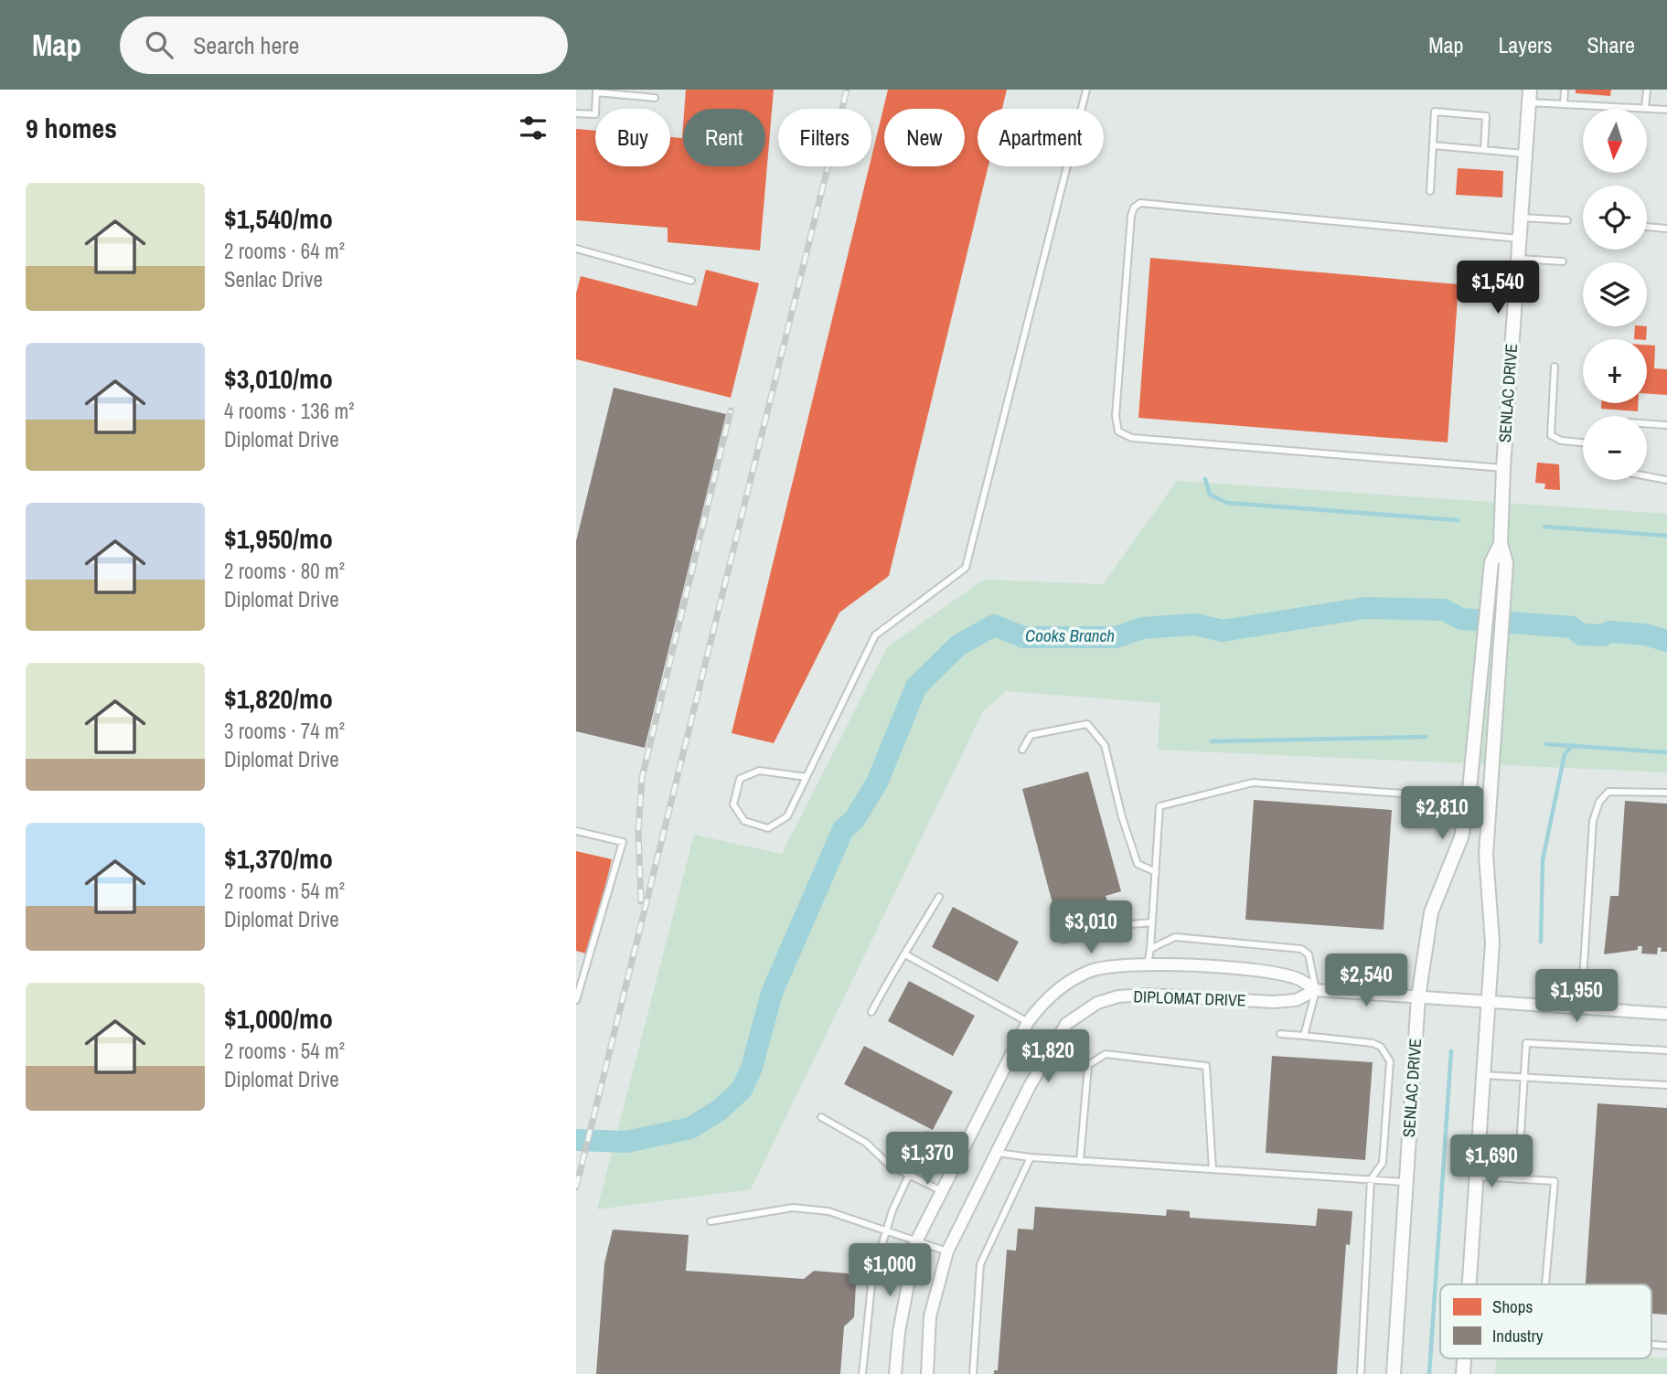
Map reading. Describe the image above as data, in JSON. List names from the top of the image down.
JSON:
{
  "streets": {
    "street": ["SENLAC DRIVE", "DIPLOMAT DRIVE"]
  },
  "crossings": [
    ["SENLAC DRIVE", "DIPLOMAT DRIVE"]
  ],
  "water": ["Cooks Branch"],
  "legend": ["Shops", "Industry"],
  "north": "bottom",
  "page": {
    "header": "Map",
    "search": "Search here",
    "nav": ["Map", "Layers", "Share"],
    "heading": "9 homes",
    "map_buttons": ["+", "−"],
    "chip": [
      "Buy",
      "Rent",
      "Filters",
      "New",
      "Apartment"
    ],
    "list": [
      {
        "name": "$1,540/mo",
        "note": "2 rooms · 64 m² · Senlac Drive"
      },
      {
        "name": "$3,010/mo",
        "note": "4 rooms · 136 m² · Diplomat Drive"
      },
      {
        "name": "$1,950/mo",
        "note": "2 rooms · 80 m² · Diplomat Drive"
      },
      {
        "name": "$1,820/mo",
        "note": "3 rooms · 74 m² · Diplomat Drive"
      },
      {
        "name": "$1,370/mo",
        "note": "2 rooms · 54 m² · Diplomat Drive"
      },
      {
        "name": "$1,000/mo",
        "note": "2 rooms · 54 m² · Diplomat Drive"
      }
    ],
    "price": [
      "$1,540",
      "$2,810",
      "$3,010",
      "$2,540",
      "$1,950",
      "$1,820",
      "$1,370",
      "$1,690",
      "$1,000"
    ]
  }
}
